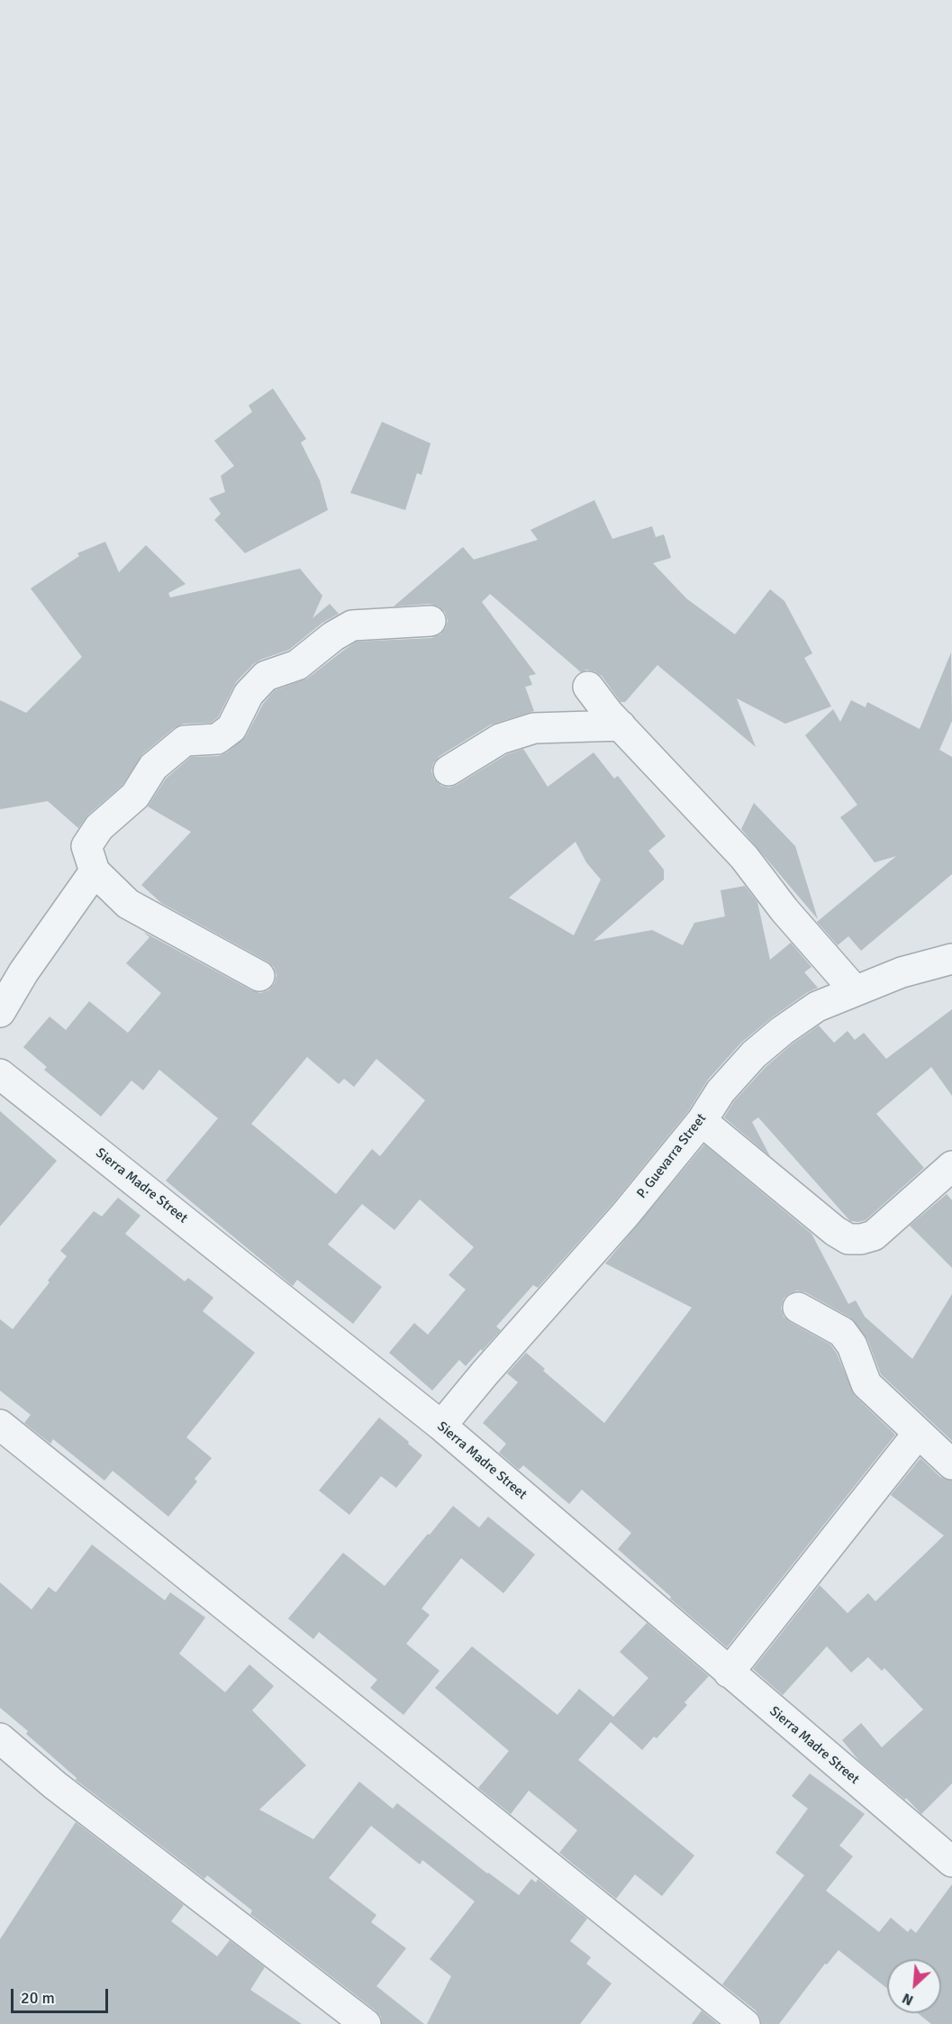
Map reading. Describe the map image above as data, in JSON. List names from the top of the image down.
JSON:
{
  "streets": {
    "street": ["P. Guevarra Street", "Sierra Madre Street"]
  },
  "crossings": [
    ["P. Guevarra Street", "Sierra Madre Street"]
  ],
  "scale_bar": "20 m",
  "north": "bottom left"
}
